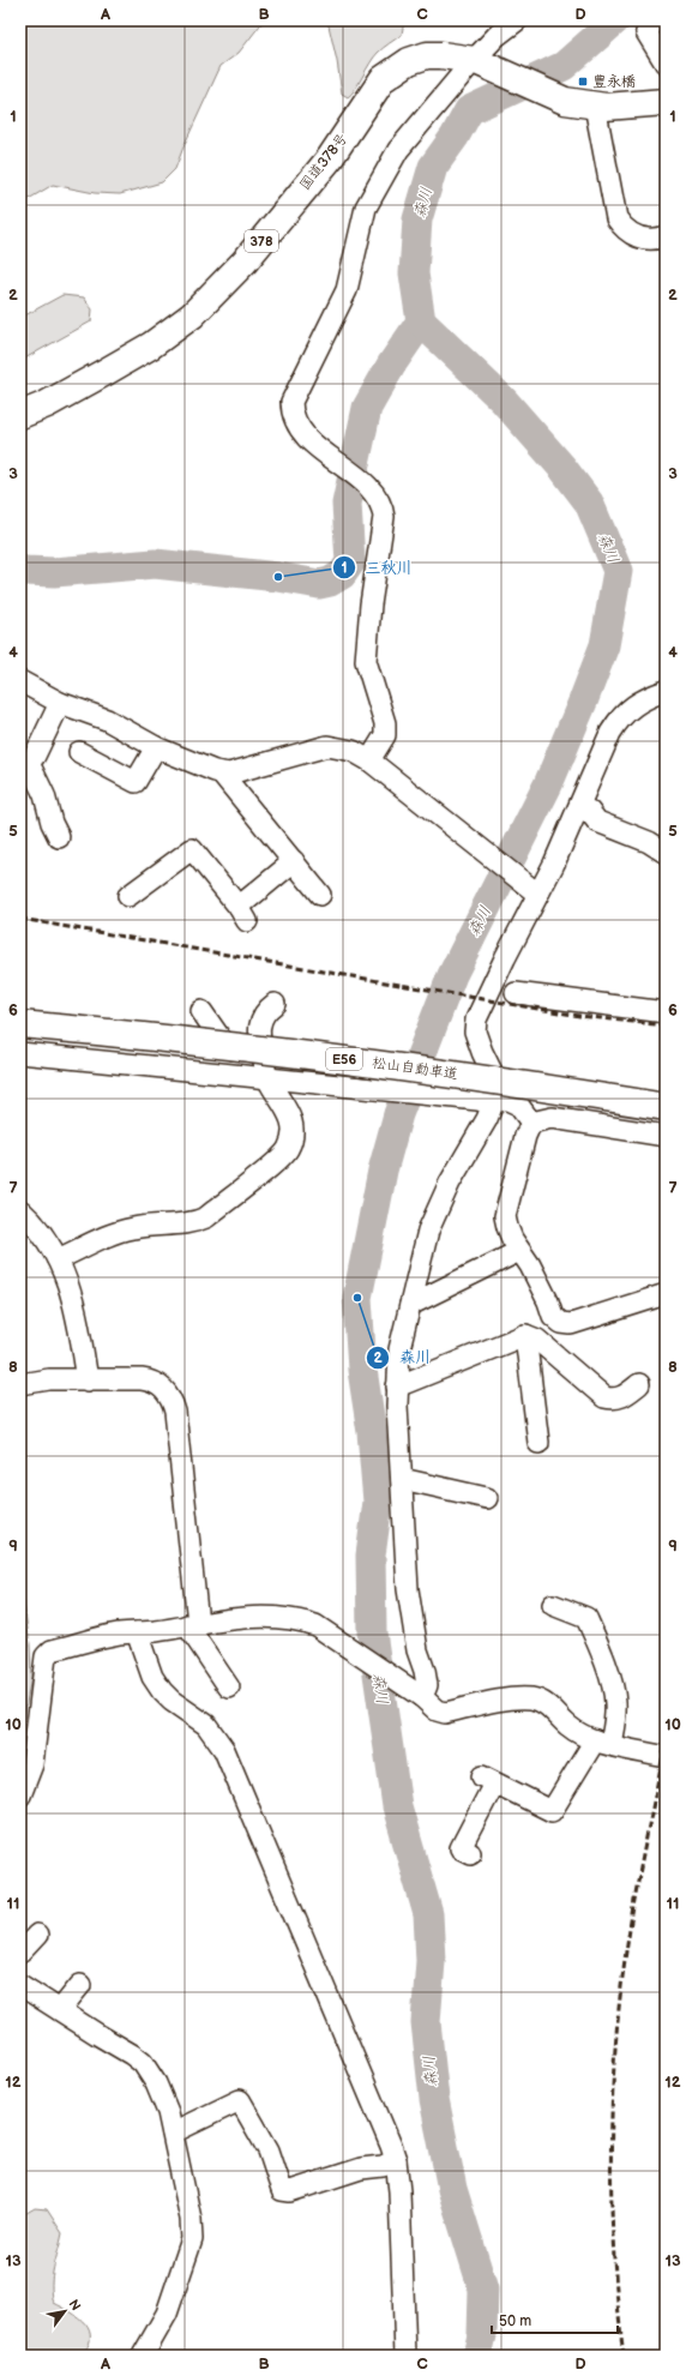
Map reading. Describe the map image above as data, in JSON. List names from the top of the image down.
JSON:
{
  "streets": {
    "highway": [
      "国道378号",
      "378",
      "E56",
      "松山自動車道"
    ]
  },
  "water": ["森川"],
  "places": {
    "transit": ["豊永橋"],
    "other": ["三秋川", "森川"]
  },
  "scale_bar": "50 m",
  "north": "top right",
  "grid": {
    "columns": [
      "A",
      "B",
      "C",
      "D"
    ],
    "rows": [
      "1",
      "2",
      "3",
      "4",
      "5",
      "6",
      "7",
      "8",
      "9",
      "10",
      "11",
      "12",
      "13"
    ]
  }
}
